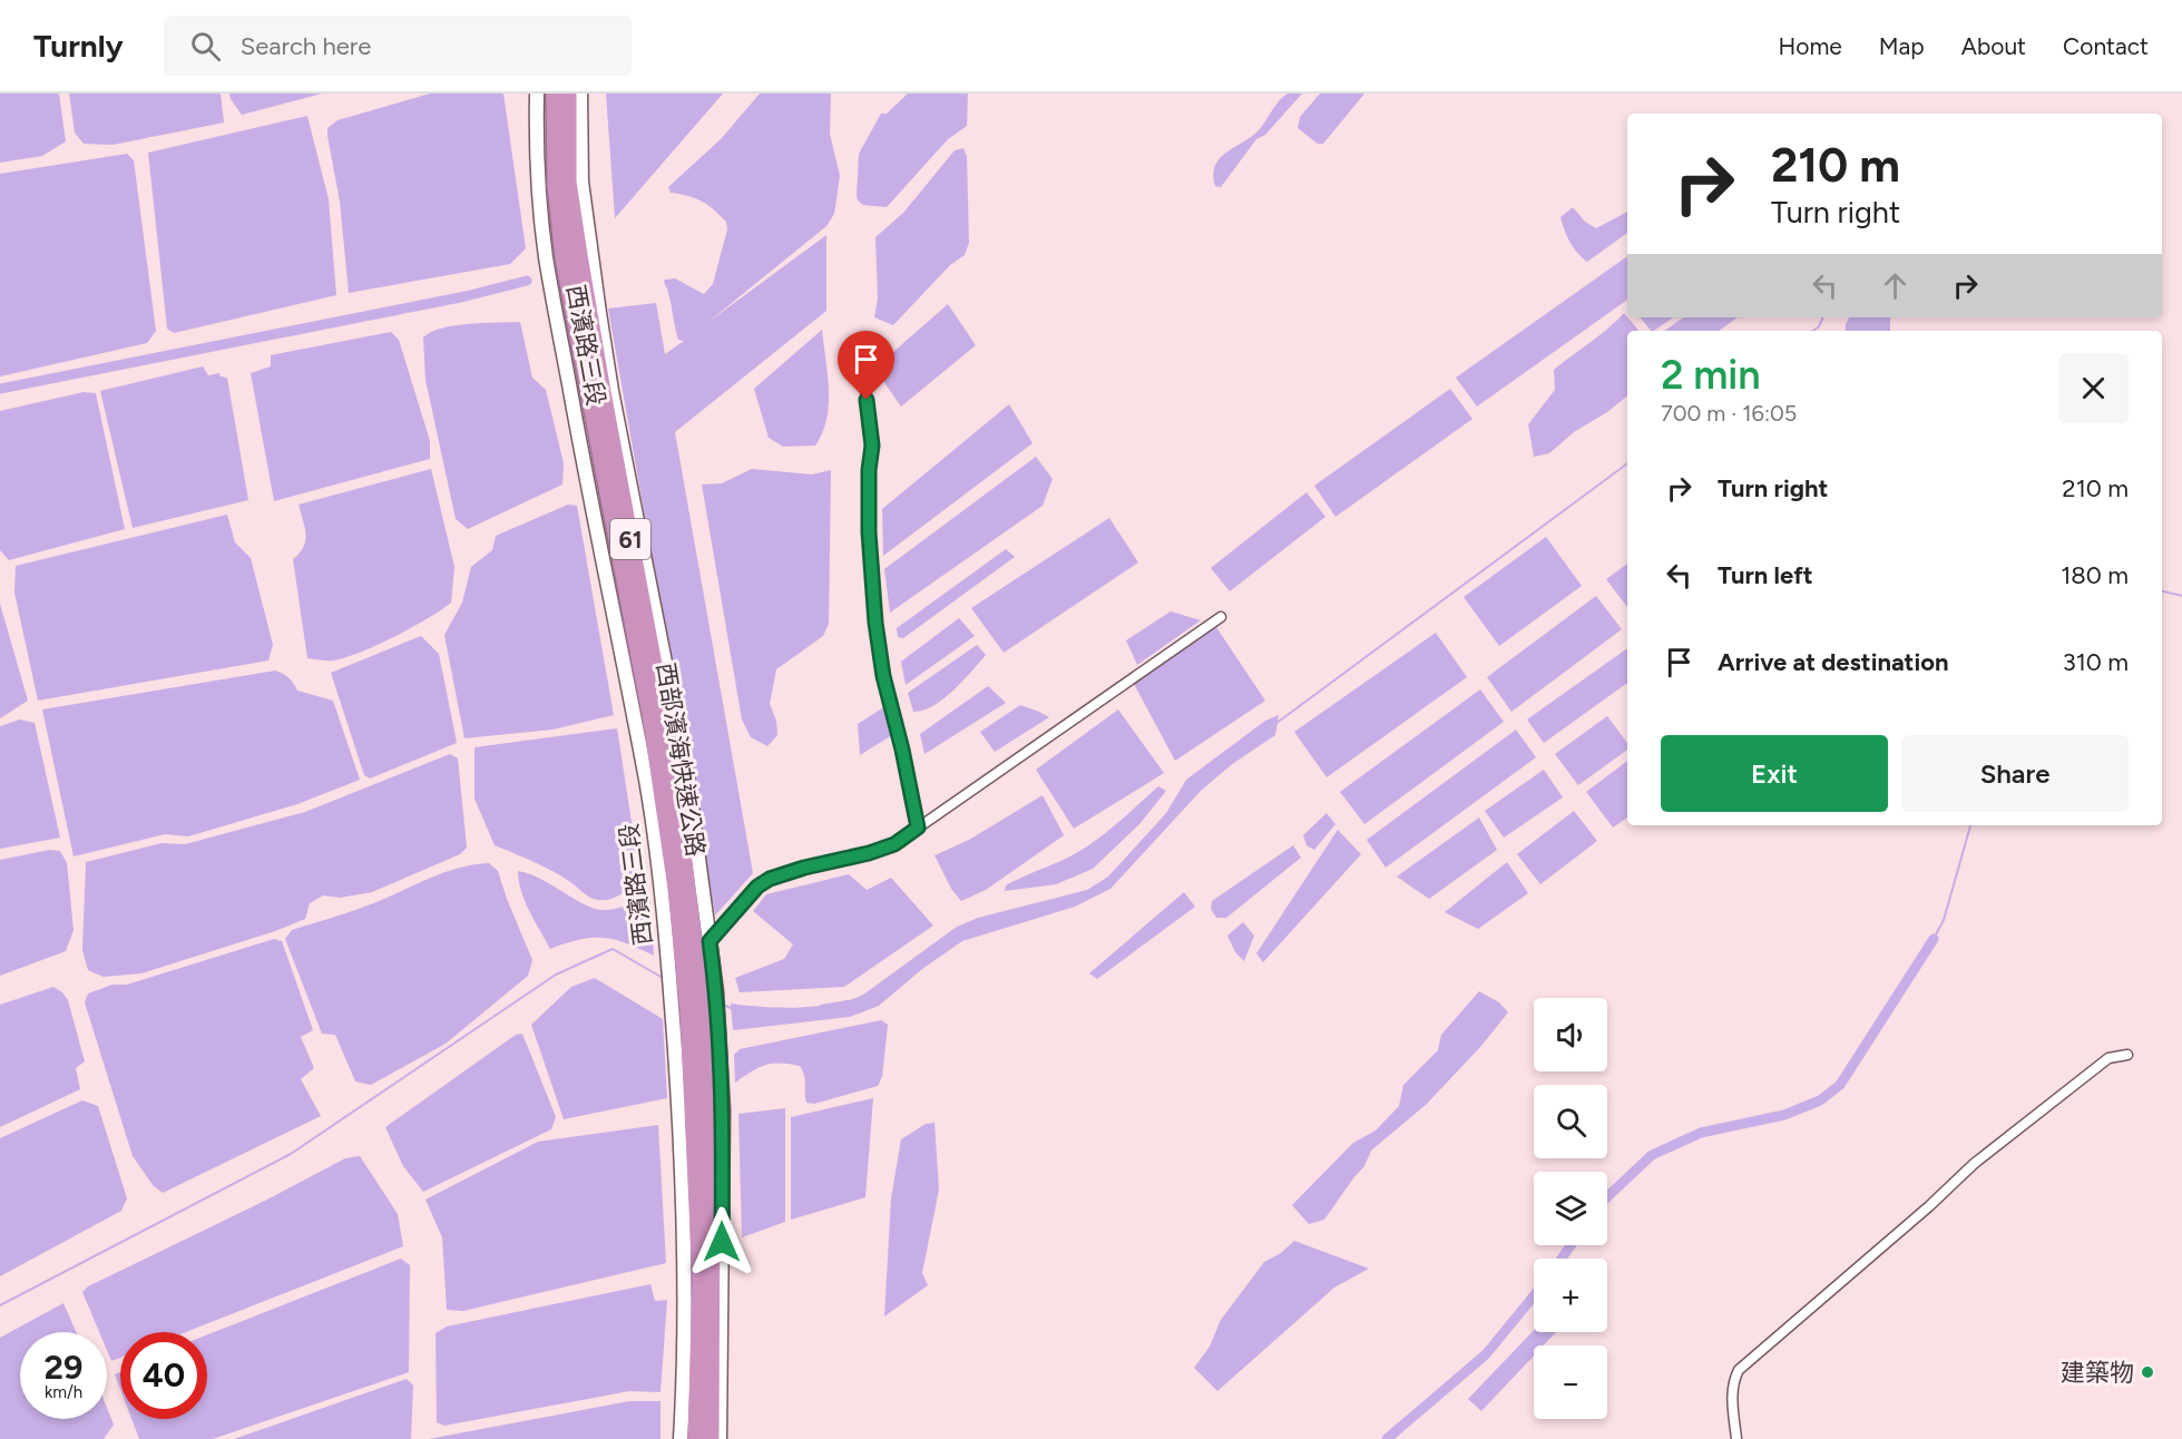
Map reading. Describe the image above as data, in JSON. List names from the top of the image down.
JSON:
{
  "streets": {
    "highway": ["61", "西部濱海快速公路"],
    "street": ["西濱路三段"]
  },
  "crossings": [
    ["西濱路三段", "西部濱海快速公路"]
  ],
  "places": ["建築物"],
  "page": {
    "header": "Turnly",
    "search": "Search here",
    "nav": [
      "Home",
      "Map",
      "About",
      "Contact"
    ],
    "turn": ["210 m", "Turn right"],
    "heading": ["2 min", "700 m · 16:05"],
    "list": [
      {
        "name": "Turn right",
        "value": "210 m"
      },
      {
        "name": "Turn left",
        "value": "180 m"
      },
      {
        "name": "Arrive at destination",
        "value": "310 m"
      }
    ],
    "buttons": ["Exit", "Share"],
    "map_buttons": ["+", "−"],
    "speed": "29 km/h",
    "limit": "40"
  }
}
